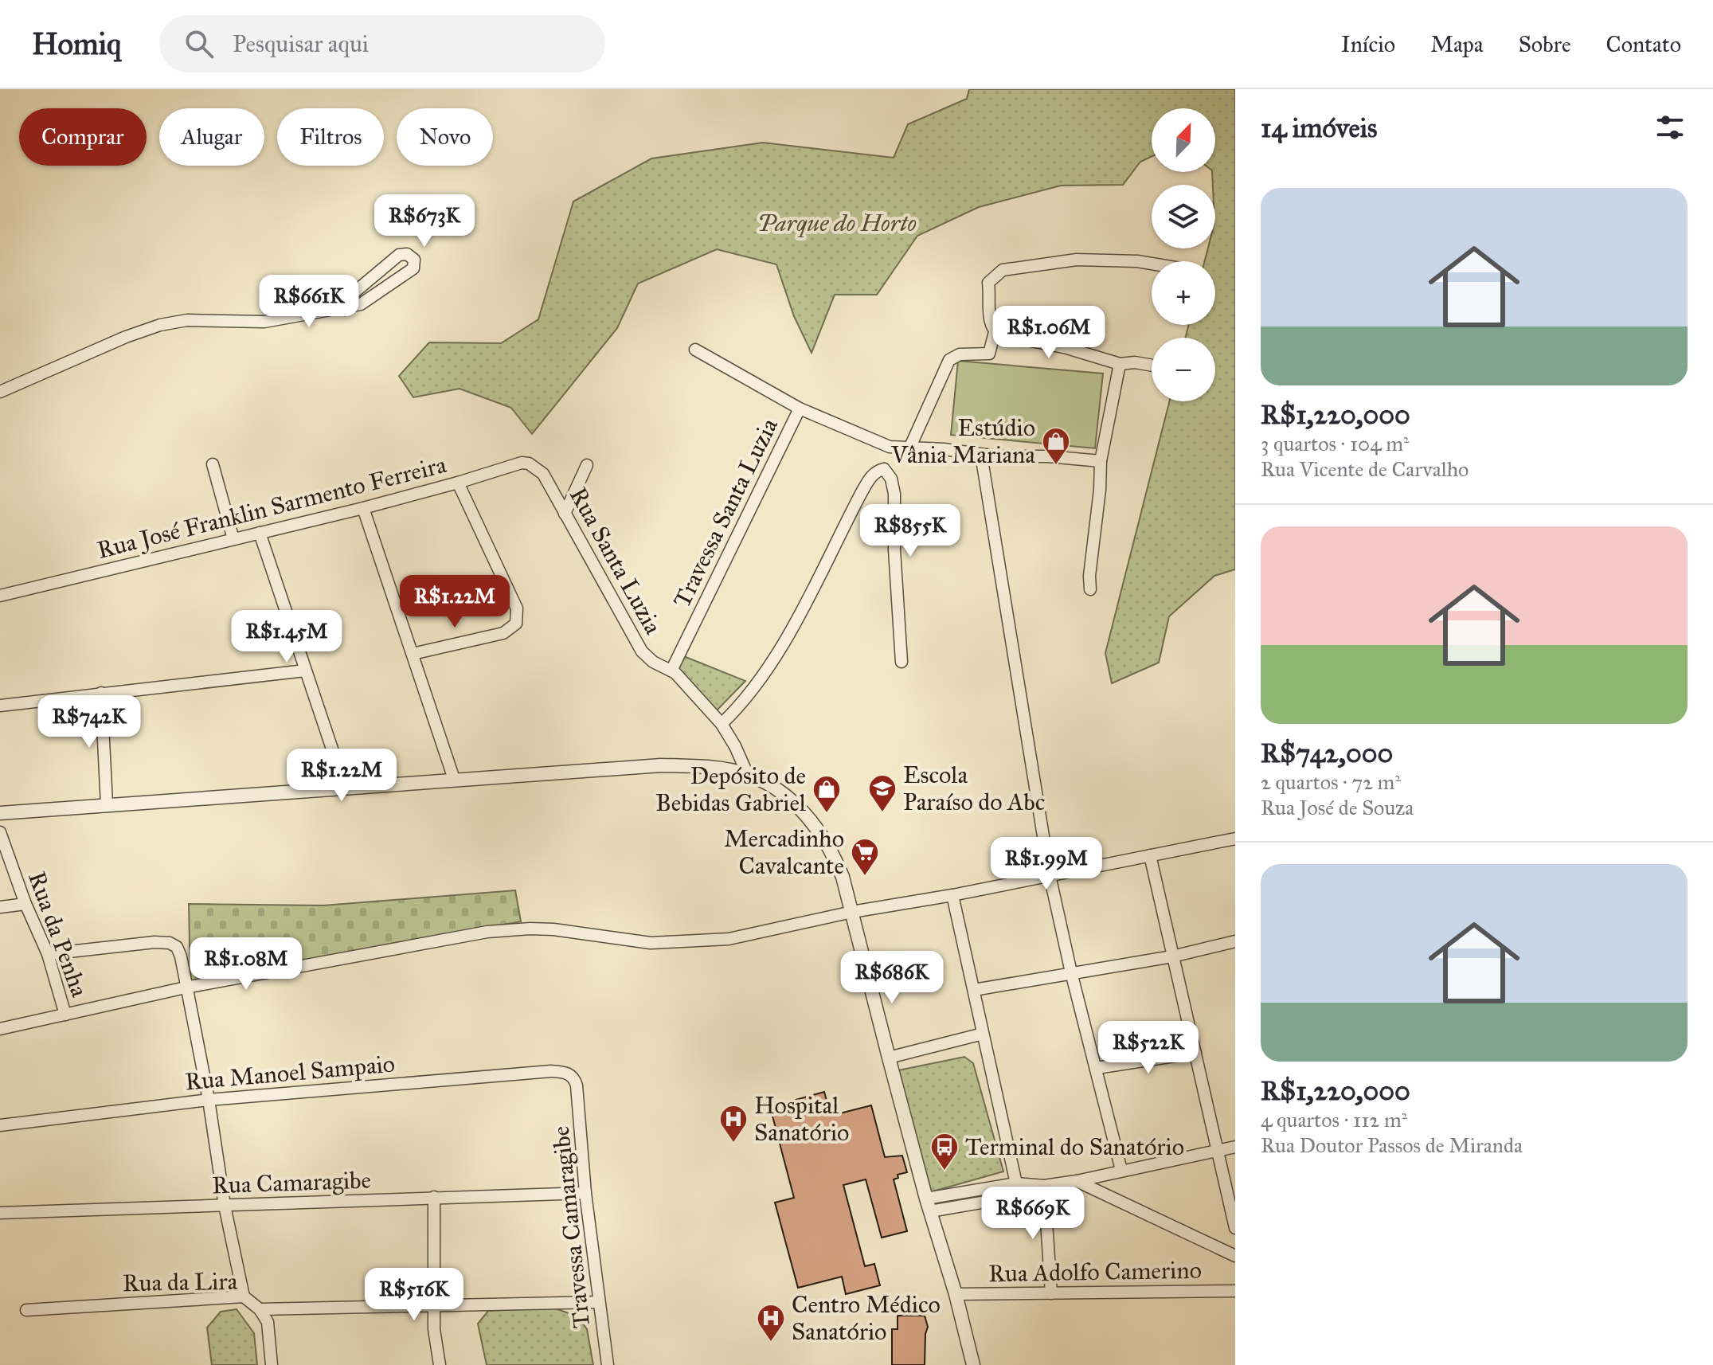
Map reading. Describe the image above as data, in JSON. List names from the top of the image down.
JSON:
{
  "streets": {
    "street": [
      "Rua José Franklin Sarmento Ferreira",
      "Travessa Santa Luzia",
      "Rua Santa Luzia",
      "Rua da Penha",
      "Rua Manoel Sampaio",
      "Rua Camaragibe",
      "Travessa Camaragibe",
      "Rua Adolfo Camerino",
      "Rua da Lira"
    ]
  },
  "crossings": [
    ["Rua José Franklin Sarmento Ferreira", "Rua Santa Luzia"],
    ["Travessa Santa Luzia", "Rua Santa Luzia"],
    ["Rua Manoel Sampaio", "Travessa Camaragibe"],
    ["Rua Camaragibe", "Travessa Camaragibe"],
    ["Travessa Camaragibe", "Rua da Lira"]
  ],
  "parks": ["Parque do Horto"],
  "places": {
    "shop": ["Estúdio Vânia Mariana", "Depósito de Bebidas Gabriel"],
    "school or university": ["Escola Paraíso do Abc"],
    "supermarket": ["Mercadinho Cavalcante"],
    "hospital": ["Hospital Sanatório", "Centro Médico Sanatório"],
    "bus stop": ["Terminal do Sanatório"]
  },
  "north": "top right",
  "page": {
    "header": "Homiq",
    "search": "Pesquisar aqui",
    "nav": [
      "Início",
      "Mapa",
      "Sobre",
      "Contato"
    ],
    "heading": "14 imóveis",
    "map_buttons": ["+", "−"],
    "chip": [
      "Comprar",
      "Alugar",
      "Filtros",
      "Novo"
    ],
    "list": [
      {
        "name": "R$1,220,000",
        "note": "3 quartos · 104 m² · Rua Vicente de Carvalho"
      },
      {
        "name": "R$742,000",
        "note": "2 quartos · 72 m² · Rua José de Souza"
      },
      {
        "name": "R$1,220,000",
        "note": "4 quartos · 112 m² · Rua Doutor Passos de Miranda"
      }
    ],
    "price": [
      "R$673K",
      "R$661K",
      "R$1.06M",
      "R$855K",
      "R$1.22M",
      "R$1.45M",
      "R$742K",
      "R$1.22M",
      "R$1.99M",
      "R$1.08M",
      "R$686K",
      "R$522K",
      "R$669K",
      "R$516K"
    ]
  }
}
